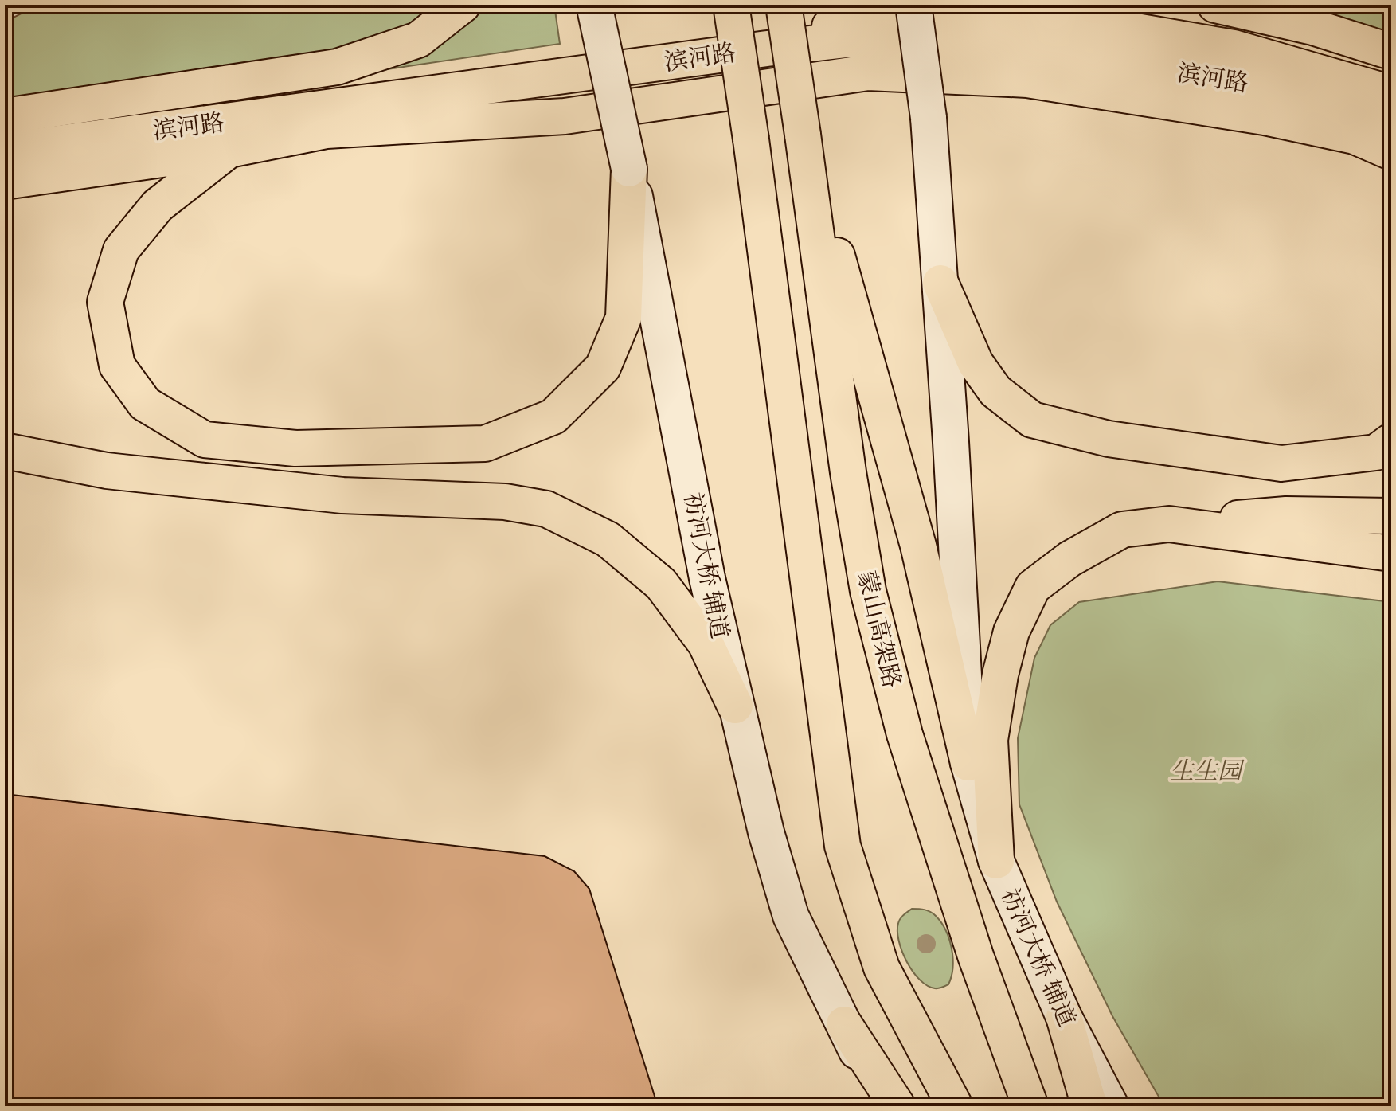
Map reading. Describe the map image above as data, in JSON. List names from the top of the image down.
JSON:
{
  "streets": {
    "main road": ["滨河路", "祊河大桥 辅道", "蒙山高架路"]
  },
  "parks": ["生生园"]
}
